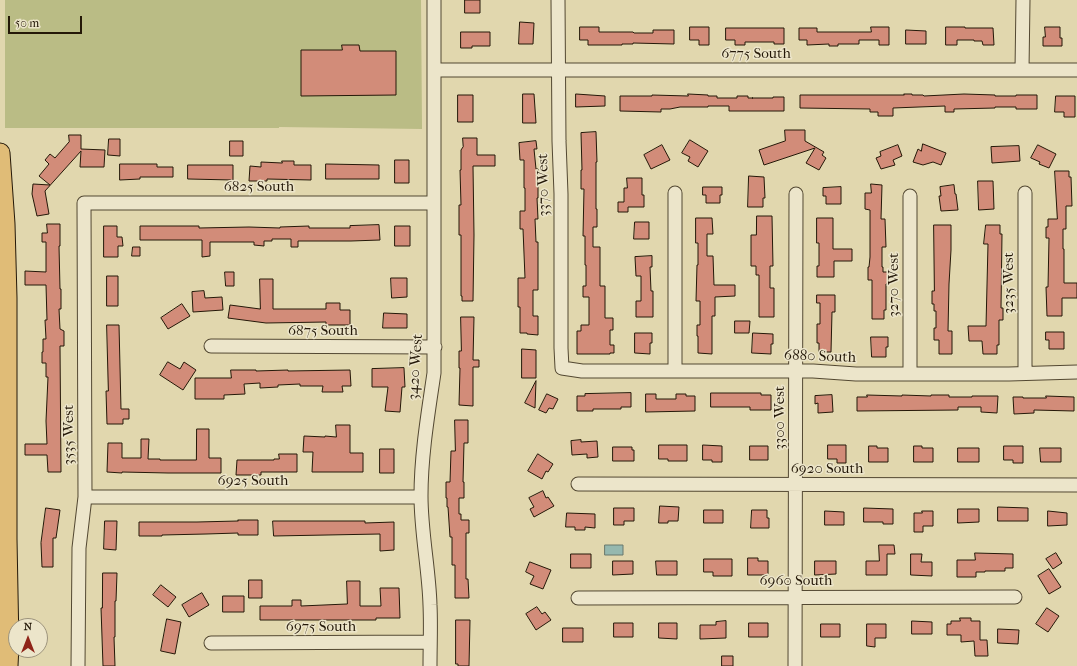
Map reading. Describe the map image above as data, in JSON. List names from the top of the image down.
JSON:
{
  "streets": {
    "street": [
      "6775 South",
      "3370 West",
      "6825 South",
      "3235 West",
      "3270 West",
      "6875 South",
      "6880 South",
      "3420 West",
      "3300 West",
      "3535 West",
      "6920 South",
      "6925 South",
      "6960 South",
      "6975 South"
    ]
  },
  "crossings": [
    ["6775 South", "3370 West"],
    ["6775 South", "3420 West"],
    ["3370 West", "6880 South"],
    ["6825 South", "3420 West"],
    ["6825 South", "3535 West"],
    ["3235 West", "6880 South"],
    ["3270 West", "6880 South"],
    ["6875 South", "3420 West"],
    ["6880 South", "3300 West"],
    ["3420 West", "6925 South"],
    ["3420 West", "6975 South"],
    ["3300 West", "6920 South"],
    ["3300 West", "6960 South"],
    ["3535 West", "6925 South"]
  ],
  "scale_bar": "50 m",
  "north": "top"
}
